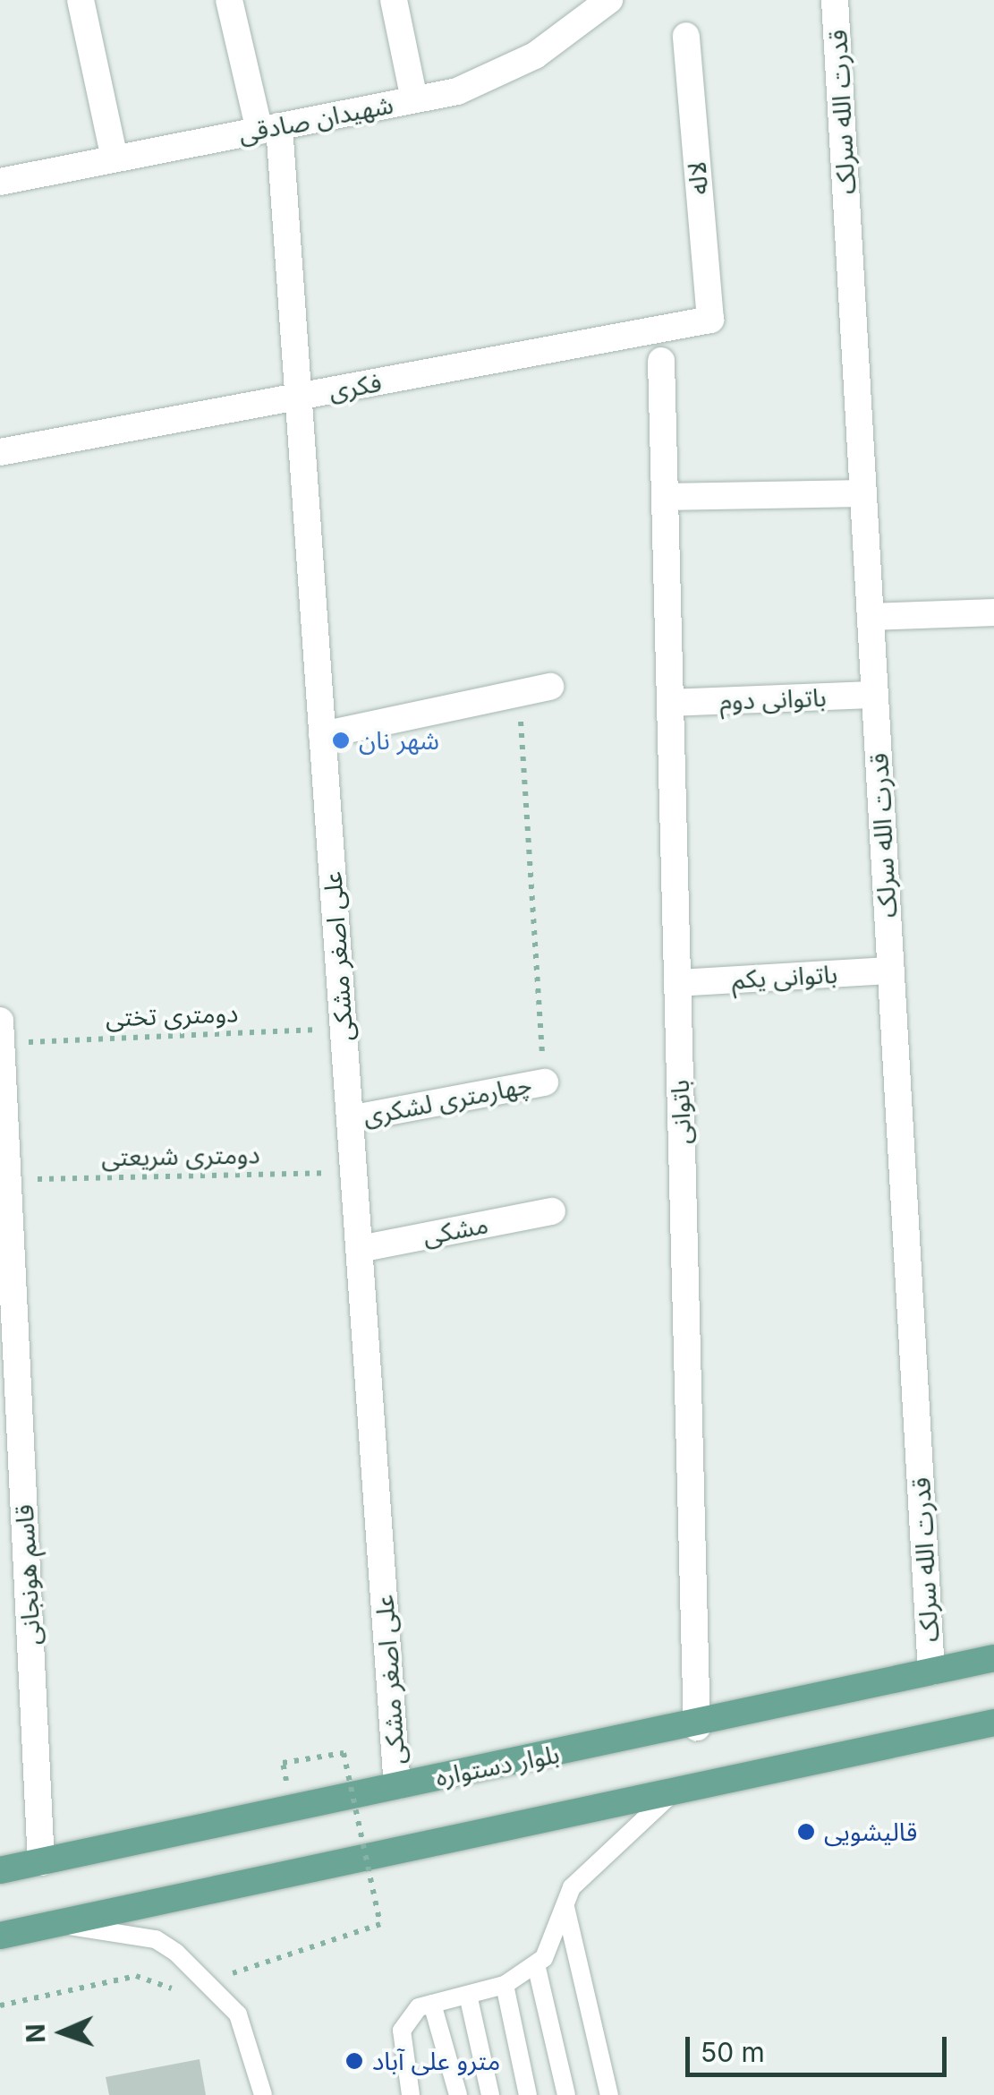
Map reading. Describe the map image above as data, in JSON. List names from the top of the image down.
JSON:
{
  "streets": {
    "main road": ["بلوار دستواره"],
    "street": [
      "قدرت الله سرلک",
      "شهیدان صادقی",
      "لاله",
      "فکری",
      "باتوانی دوم",
      "علی اصغر مشکی",
      "باتوانی یکم",
      "چهارمتری لشکری",
      "باتوانی",
      "مشکی",
      "قاسم هونجانی"
    ],
    "path": ["دومتری تختی", "دومتری شریعتی"]
  },
  "crossings": [
    ["قدرت الله سرلک", "باتوانی دوم"],
    ["قدرت الله سرلک", "باتوانی یکم"],
    ["قدرت الله سرلک", "بلوار دستواره"],
    ["شهیدان صادقی", "علی اصغر مشکی"],
    ["لاله", "فکری"],
    ["فکری", "علی اصغر مشکی"],
    ["باتوانی دوم", "باتوانی"],
    ["علی اصغر مشکی", "دومتری تختی"],
    ["علی اصغر مشکی", "چهارمتری لشکری"],
    ["علی اصغر مشکی", "دومتری شریعتی"],
    ["علی اصغر مشکی", "مشکی"],
    ["علی اصغر مشکی", "بلوار دستواره"],
    ["باتوانی یکم", "باتوانی"],
    ["دومتری تختی", "قاسم هونجانی"],
    ["باتوانی", "بلوار دستواره"],
    ["دومتری شریعتی", "قاسم هونجانی"],
    ["قاسم هونجانی", "بلوار دستواره"]
  ],
  "places": ["شهر نان", "قالیشویی", "مترو علی آباد"],
  "scale_bar": "50 m",
  "north": "left"
}
